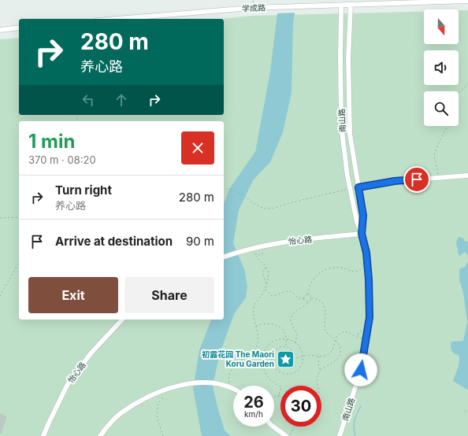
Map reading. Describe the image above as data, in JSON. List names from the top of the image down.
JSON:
{
  "streets": {
    "street": ["学成路", "南山路", "怡心路"]
  },
  "crossings": [
    ["学成路", "南山路"],
    ["南山路", "怡心路"]
  ],
  "places": {
    "place": ["初露花园 The Maori Koru Garden"]
  },
  "north": "bottom",
  "page": {
    "turn": ["280 m", "养心路"],
    "heading": ["1 min", "370 m · 08:20"],
    "list": [
      {
        "name": "Turn right",
        "note": "养心路",
        "value": "280 m"
      },
      {
        "name": "Arrive at destination",
        "value": "90 m"
      }
    ],
    "buttons": ["Exit", "Share"],
    "speed": "26 km/h",
    "limit": "30"
  }
}
